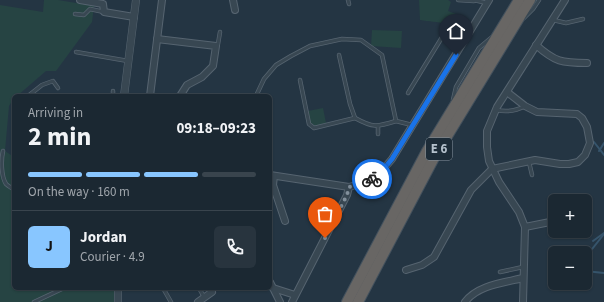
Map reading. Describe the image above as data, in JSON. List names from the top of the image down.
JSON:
{
  "streets": {
    "highway": ["E 6"]
  },
  "page": {
    "heading": ["2 min", "Arriving in", "09:18–09:23"],
    "panel": ["Jordan", "Courier · 4.9"],
    "bar": "On the way · 160 m",
    "map_buttons": ["+", "−"],
    "round": "J"
  }
}
